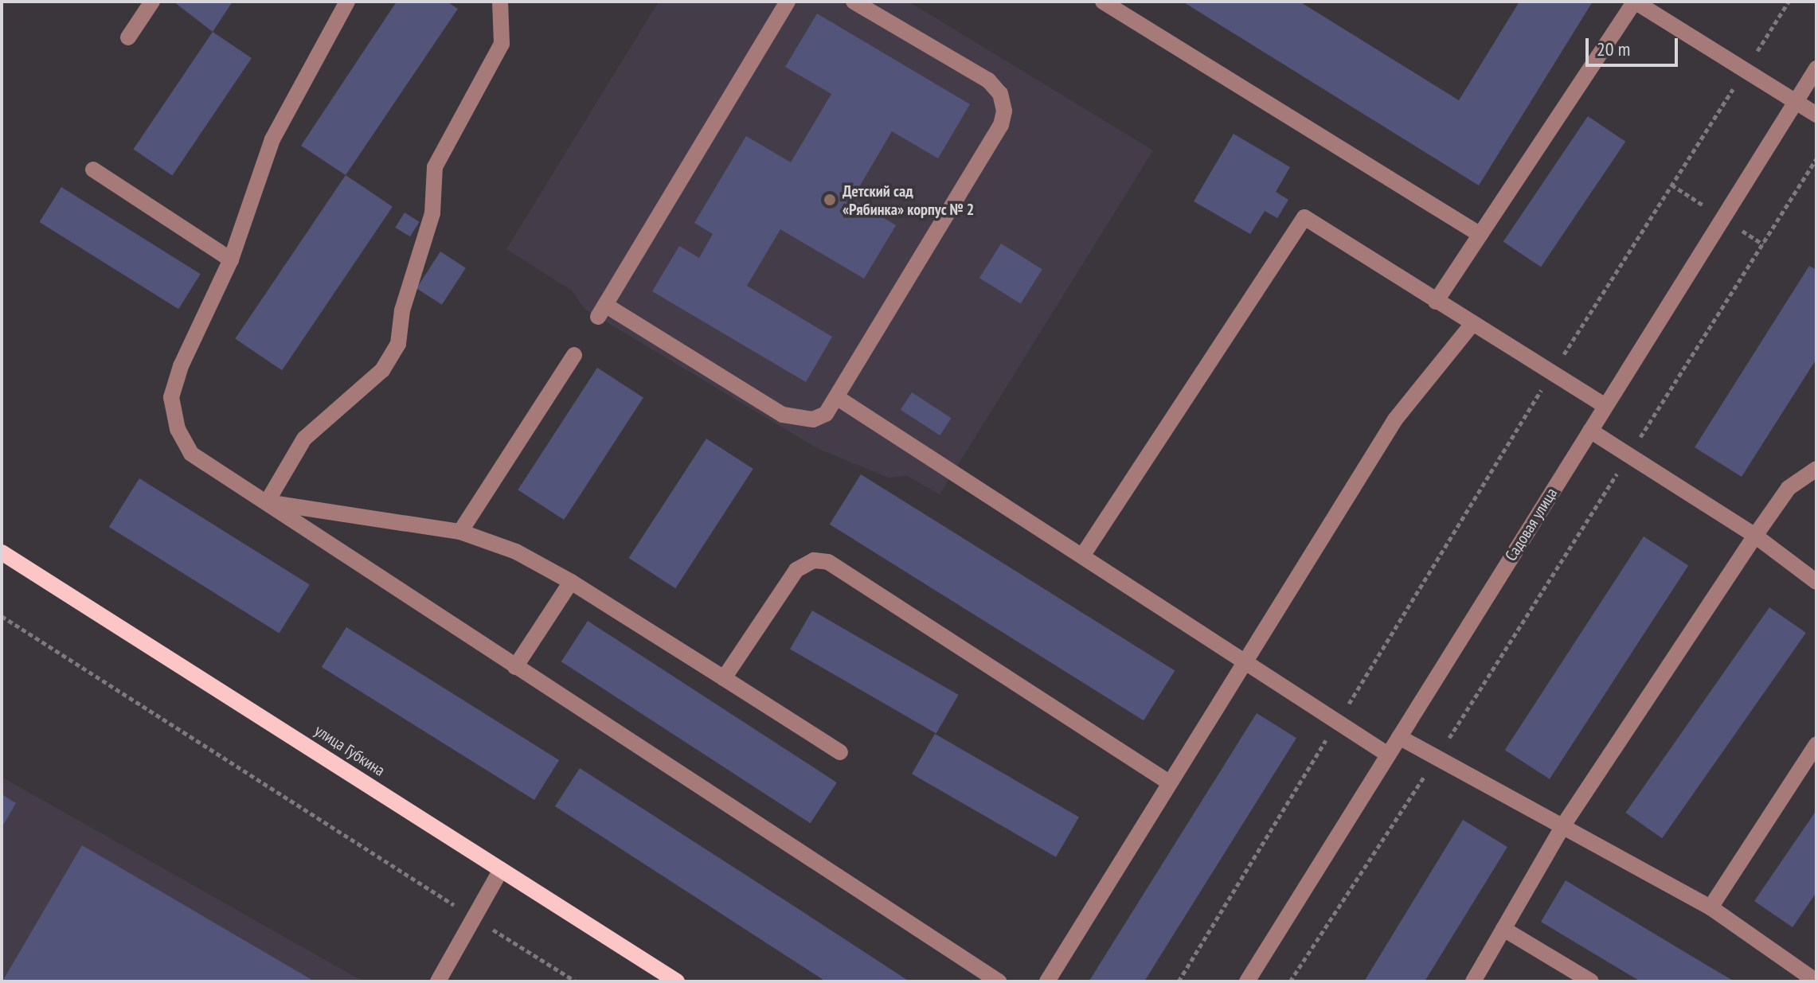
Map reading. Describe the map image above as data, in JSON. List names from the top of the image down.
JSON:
{
  "streets": {
    "main road": ["улица Губкина"],
    "street": ["Садовая улица"]
  },
  "places": ["Детский сад «Рябинка» корпус № 2"],
  "scale_bar": "20 m"
}
